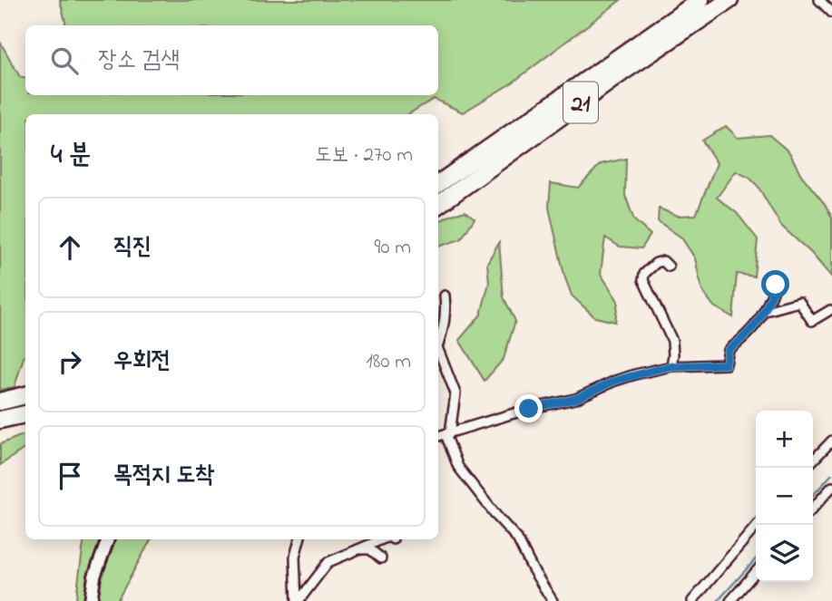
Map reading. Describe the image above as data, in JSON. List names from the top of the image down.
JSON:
{
  "streets": {
    "highway": ["21"]
  },
  "page": {
    "search": "장소 검색",
    "heading": ["4 분", "도보 · 270 m"],
    "list": [
      ["직진", "90 m"],
      ["우회전", "180 m"],
      "목적지 도착"
    ],
    "map_buttons": ["+", "−"]
  }
}
